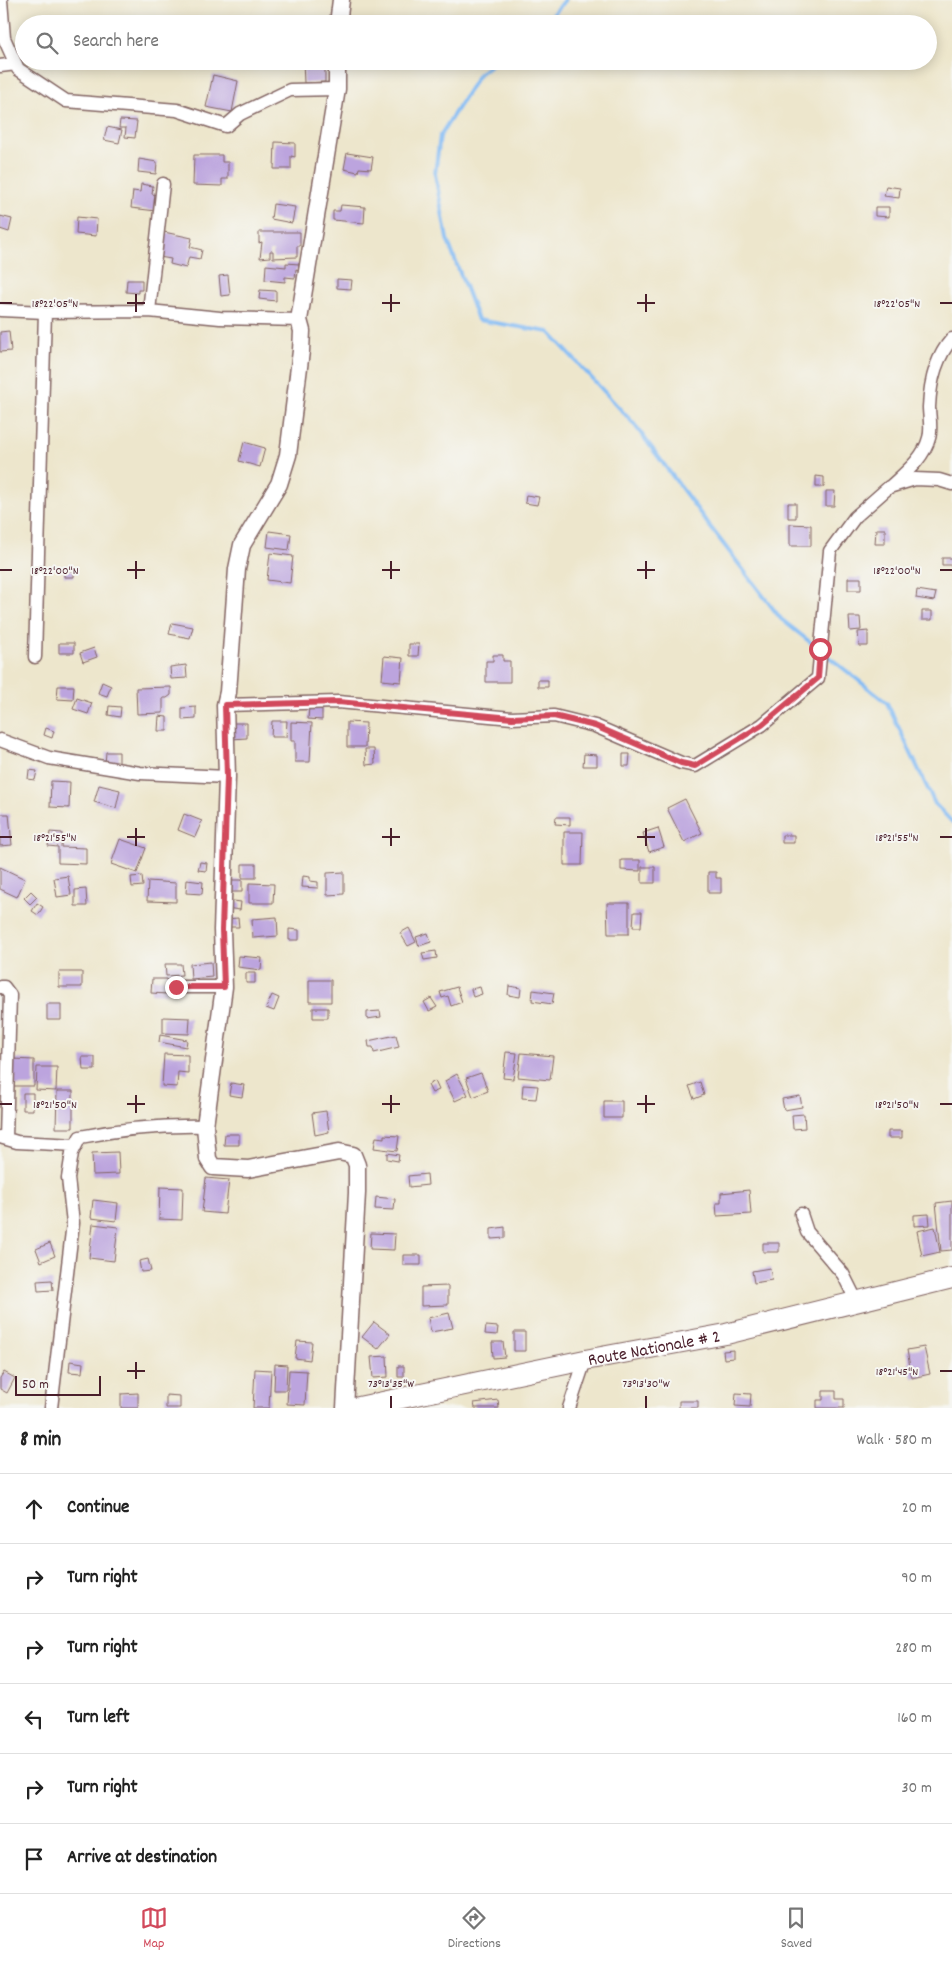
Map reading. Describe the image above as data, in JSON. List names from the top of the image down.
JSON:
{
  "streets": {
    "main road": ["Route Nationale # 2"]
  },
  "scale_bar": "50 m",
  "page": {
    "search": "Search here",
    "scale": "50 m",
    "heading": ["8 min", "Walk · 580 m"],
    "list": [
      ["Continue", "20 m"],
      ["Turn right", "90 m"],
      ["Turn right", "280 m"],
      ["Turn left", "160 m"],
      ["Turn right", "30 m"],
      "Arrive at destination"
    ],
    "nav": ["Map", "Directions", "Saved"]
  },
  "coordinates": [
    "18°22'05\"N",
    "18°22'00\"N",
    "18°21'55\"N",
    "18°21'50\"N",
    "18°21'45\"N",
    "73°13'35\"W",
    "73°13'30\"W"
  ]
}
